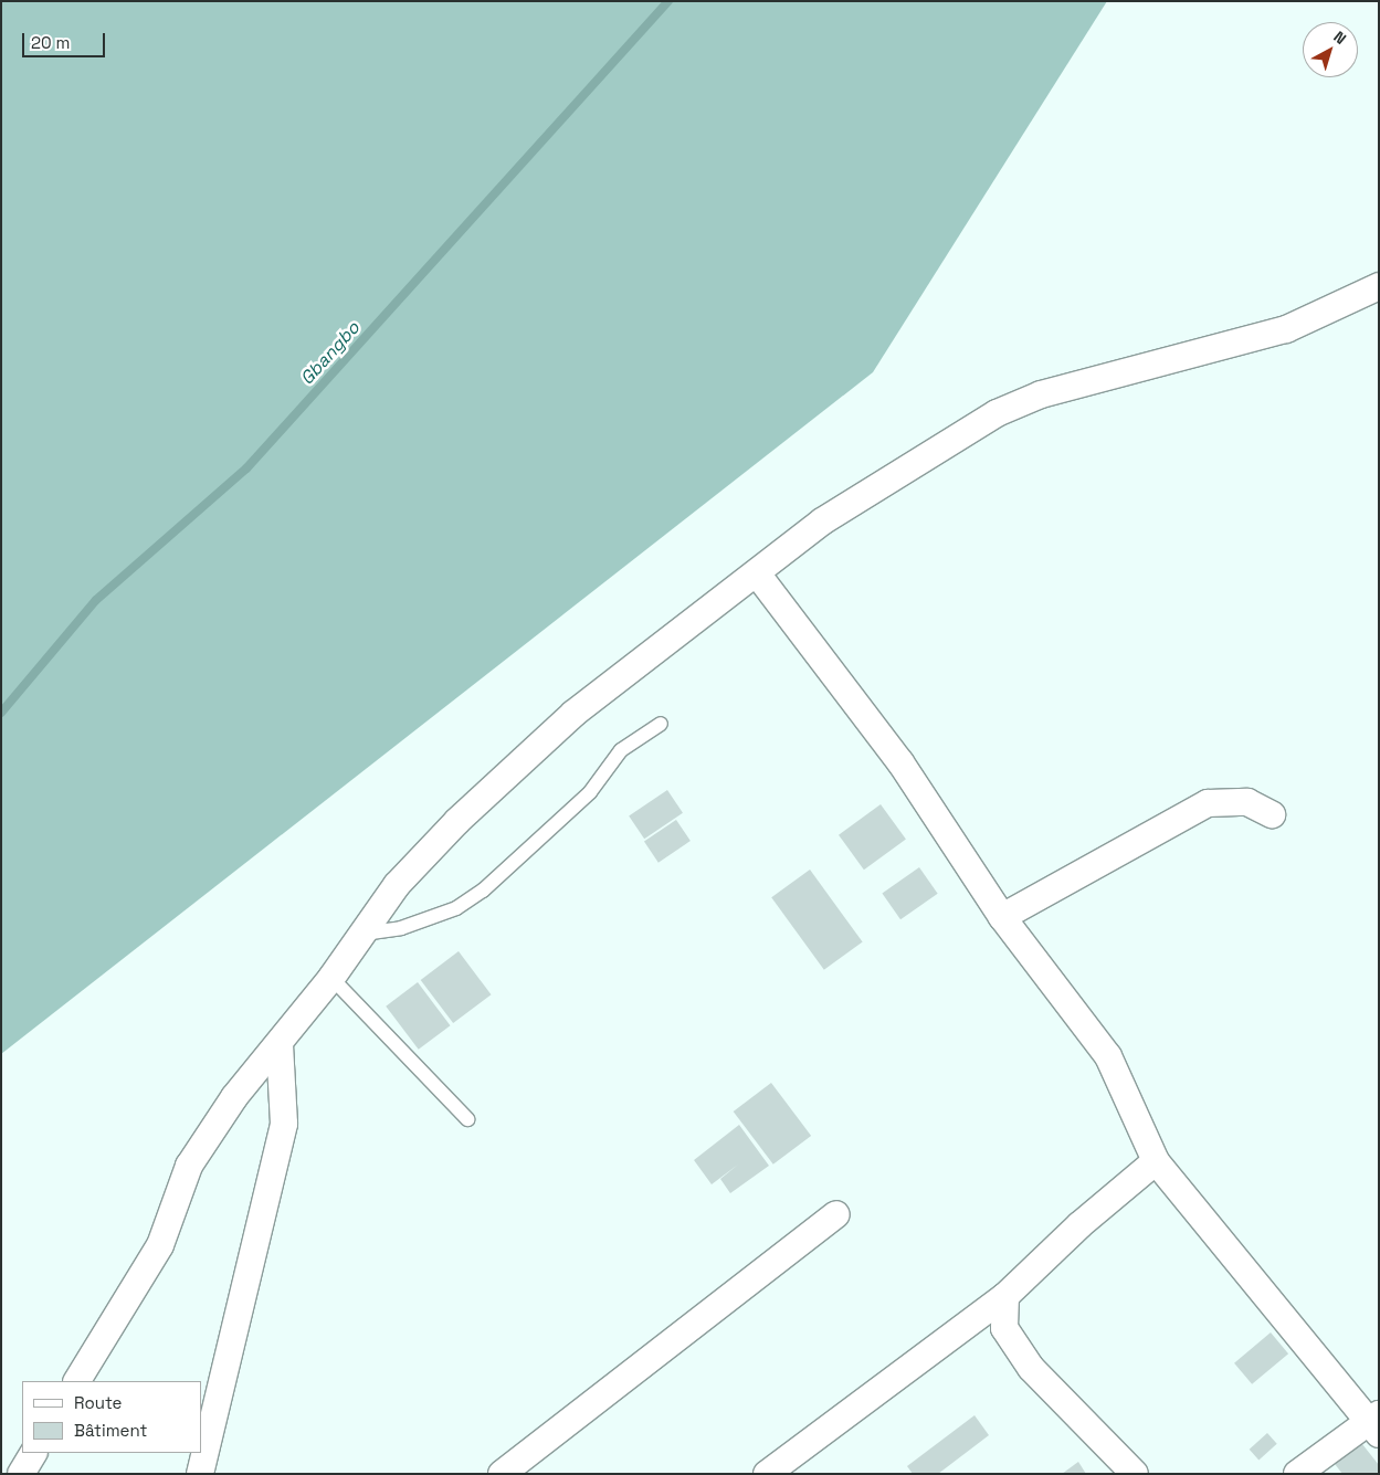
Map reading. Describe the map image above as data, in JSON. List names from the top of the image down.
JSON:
{
  "water": ["Gbangbo"],
  "legend": ["Route", "Bâtiment"],
  "scale_bar": "20 m",
  "north": "top right"
}
